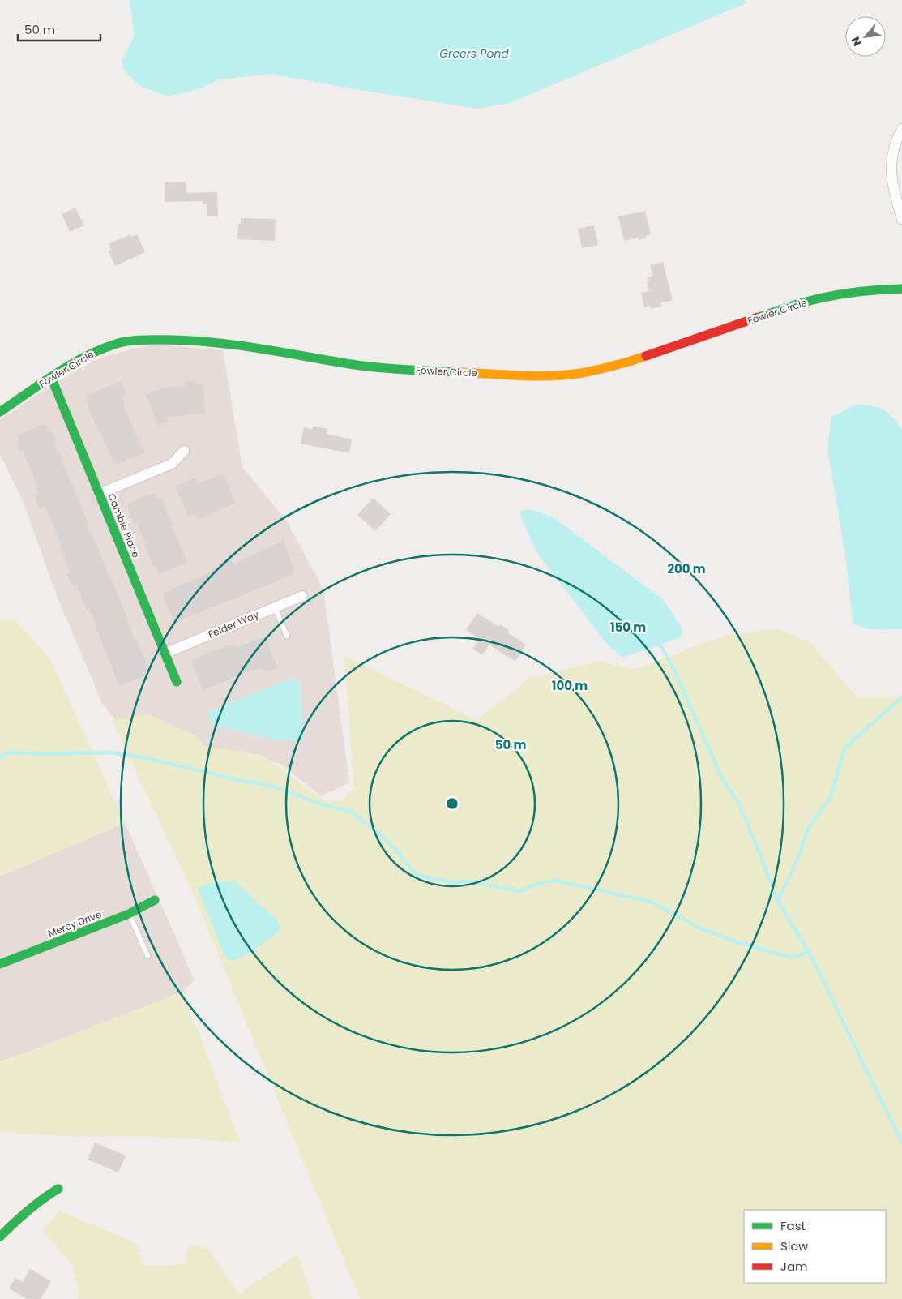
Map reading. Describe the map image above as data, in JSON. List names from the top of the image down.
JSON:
{
  "streets": {
    "street": [
      "Fowler Circle",
      "Cambie Place",
      "Felder Way",
      "Mercy Drive"
    ]
  },
  "crossings": [
    ["Fowler Circle", "Cambie Place"],
    ["Cambie Place", "Felder Way"]
  ],
  "water": ["Greers Pond"],
  "legend": ["Fast", "Slow", "Jam"],
  "scale_bar": "50 m",
  "north": "bottom left",
  "rings": [
    "200 m",
    "150 m",
    "100 m",
    "50 m"
  ]
}
